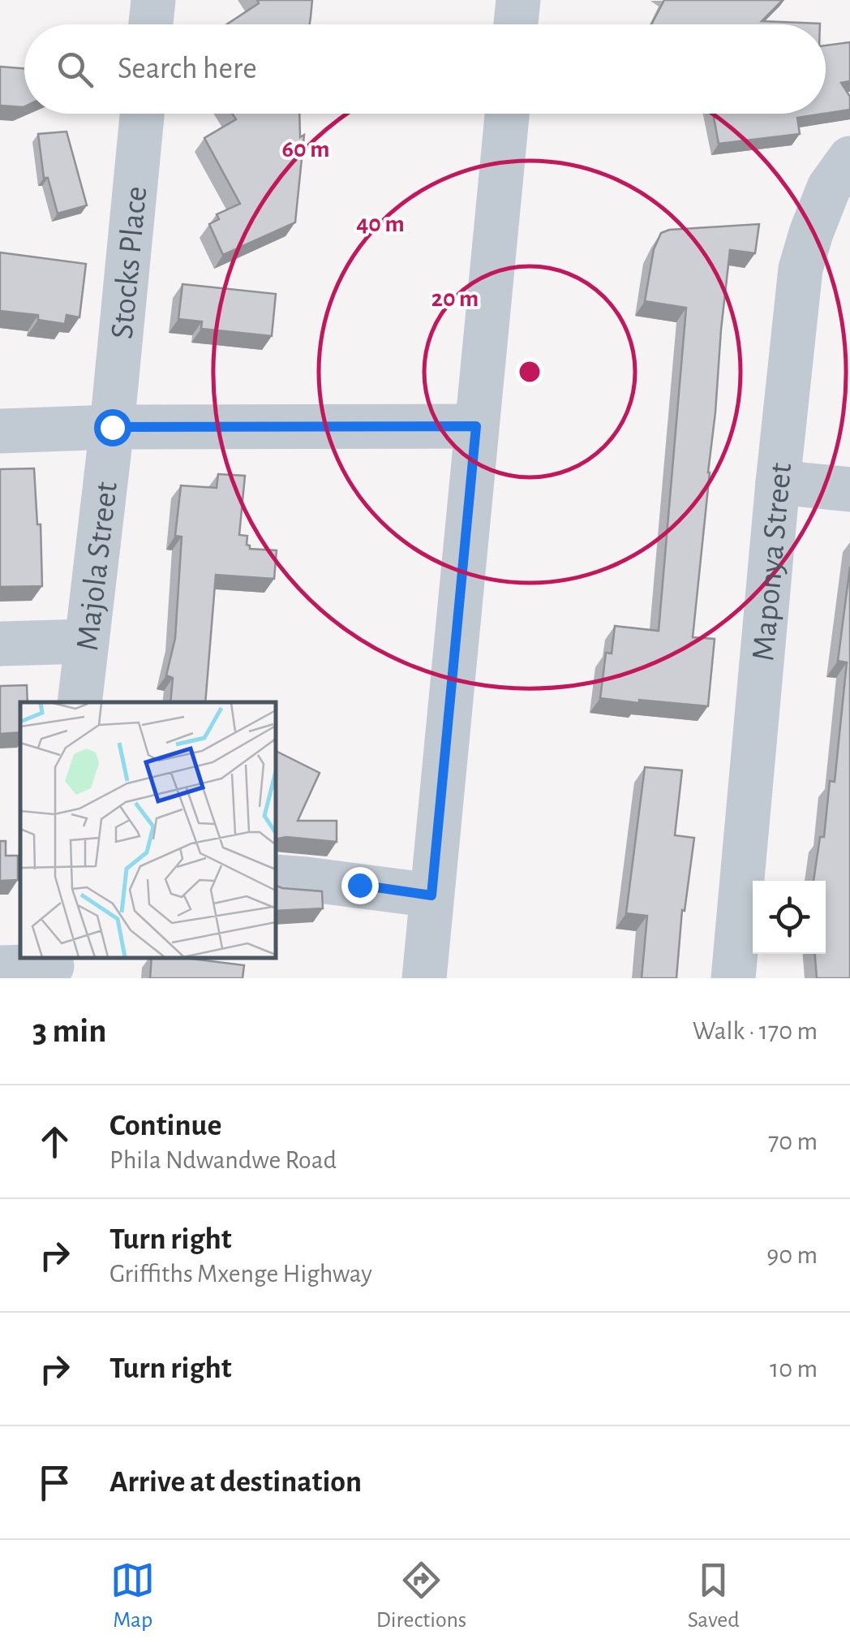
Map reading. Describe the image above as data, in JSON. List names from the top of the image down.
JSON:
{
  "streets": {
    "street": ["Stocks Place", "Maponya Street", "Majola Street"]
  },
  "crossings": [
    ["Stocks Place", "Majola Street"]
  ],
  "page": {
    "search": "Search here",
    "heading": ["3 min", "Walk · 170 m"],
    "list": [
      ["Continue", "Phila Ndwandwe Road", "70 m"],
      ["Turn right", "Griffiths Mxenge Highway", "90 m"],
      ["Turn right", "10 m"],
      "Arrive at destination"
    ],
    "nav": ["Map", "Directions", "Saved"]
  },
  "rings": ["60 m", "40 m", "20 m"]
}
